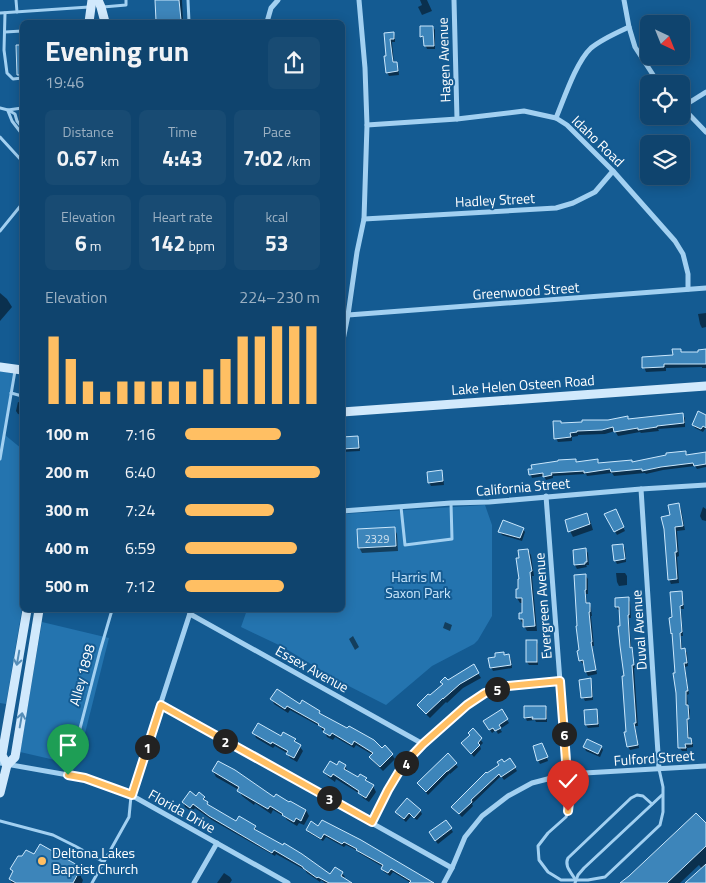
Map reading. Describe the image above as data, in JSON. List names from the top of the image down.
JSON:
{
  "streets": {
    "street": [
      "Hagen Avenue",
      "Idaho Road",
      "Hadley Street",
      "Greenwood Street",
      "Lake Helen Osteen Road",
      "California Street",
      "Evergreen Avenue",
      "Duval Avenue",
      "Essex Avenue",
      "Fulford Street",
      "Florida Drive"
    ],
    "lane": ["Alley 1898"]
  },
  "crossings": [
    ["Hagen Avenue", "Idaho Road"],
    ["Idaho Road", "Hadley Street"],
    ["Idaho Road", "Greenwood Street"],
    ["California Street", "Evergreen Avenue"],
    ["California Street", "Duval Avenue"],
    ["Evergreen Avenue", "Fulford Street"],
    ["Duval Avenue", "Fulford Street"],
    ["Alley 1898", "Florida Drive"]
  ],
  "parks": ["Harris M. Saxon Park"],
  "places": ["Deltona Lakes Baptist Church"],
  "house_numbers": ["2329"],
  "north": "bottom right",
  "page": {
    "heading": ["Evening run", "19:46"],
    "stats": [
      ["Distance", "0.67 km"],
      ["Time", "4:43"],
      ["Pace", "7:02 /km"],
      ["Elevation", "6 m"],
      ["Heart rate", "142 bpm"],
      ["kcal", "53"]
    ],
    "chart": ["Elevation", "224–230 m"],
    "list": [
      {
        "name": "100 m",
        "note": "7:16"
      },
      {
        "name": "200 m",
        "note": "6:40"
      },
      {
        "name": "300 m",
        "note": "7:24"
      },
      {
        "name": "400 m",
        "note": "6:59"
      },
      {
        "name": "500 m",
        "note": "7:12"
      }
    ],
    "pins": [
      "5",
      "6",
      "2",
      "1",
      "4",
      "3"
    ]
  }
}
